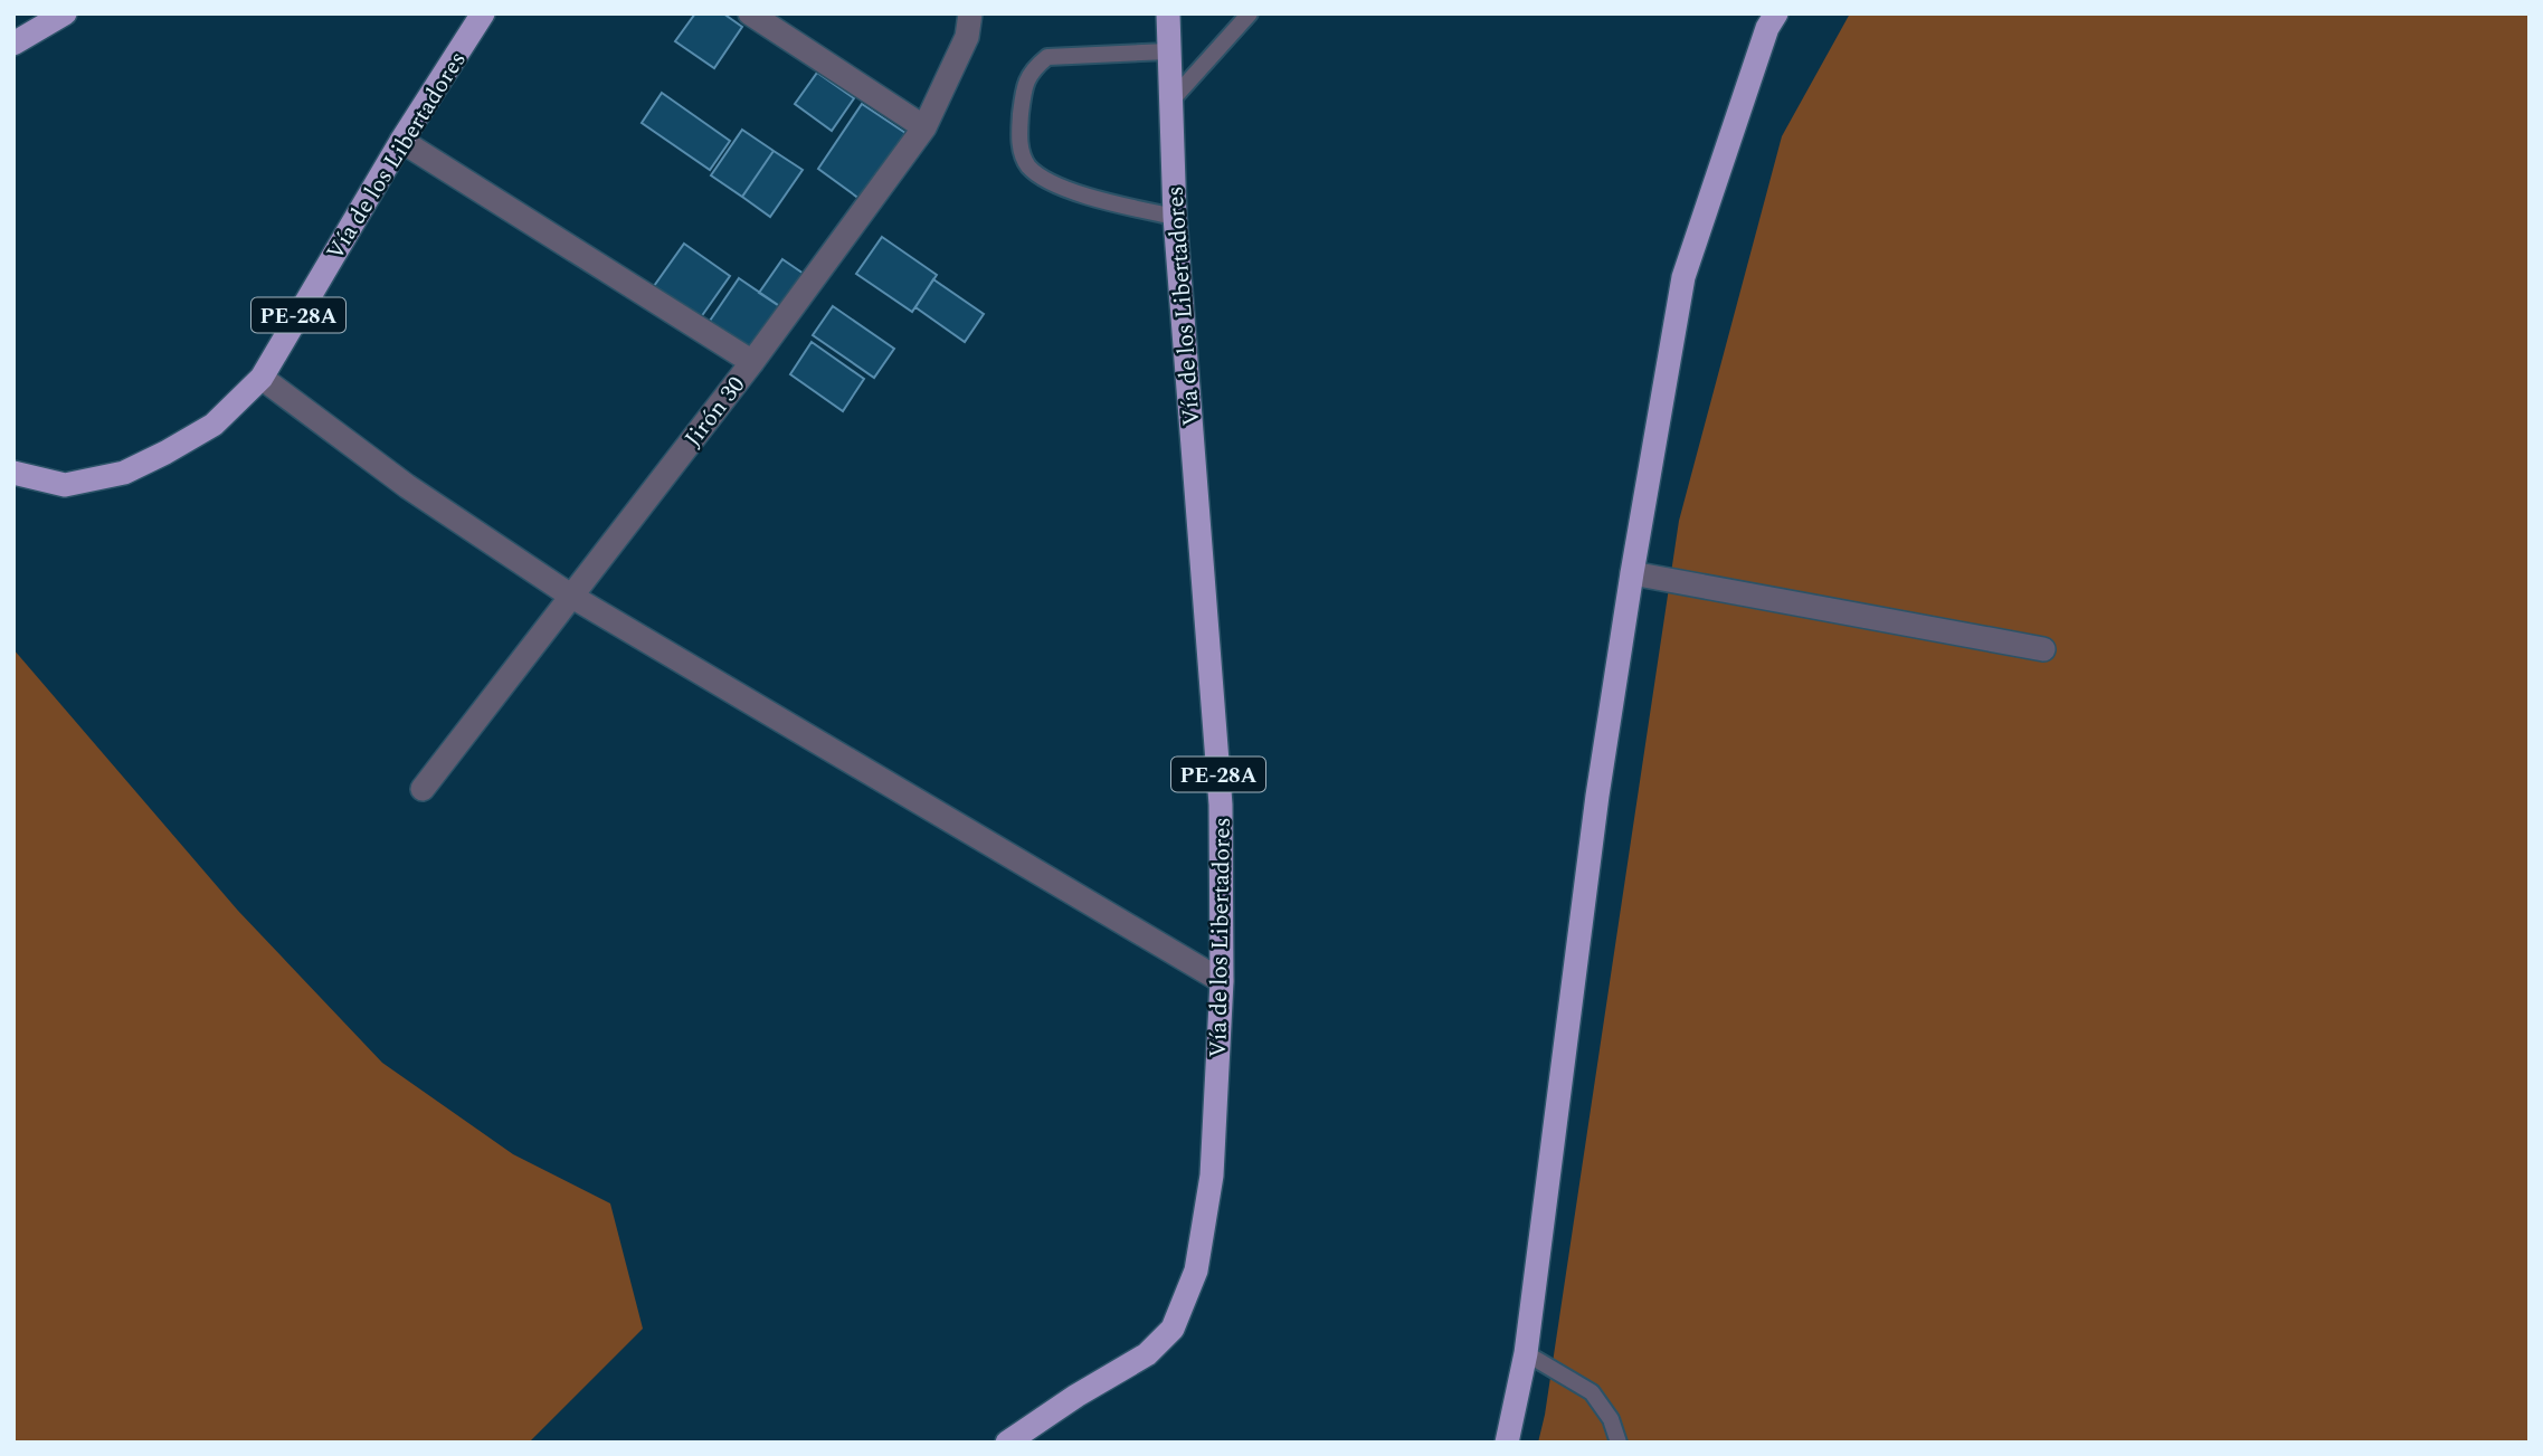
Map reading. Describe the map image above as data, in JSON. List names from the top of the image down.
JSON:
{
  "streets": {
    "highway": ["Vía de los Libertadores", "PE-28A"],
    "street": ["Jirón 30"]
  }
}
